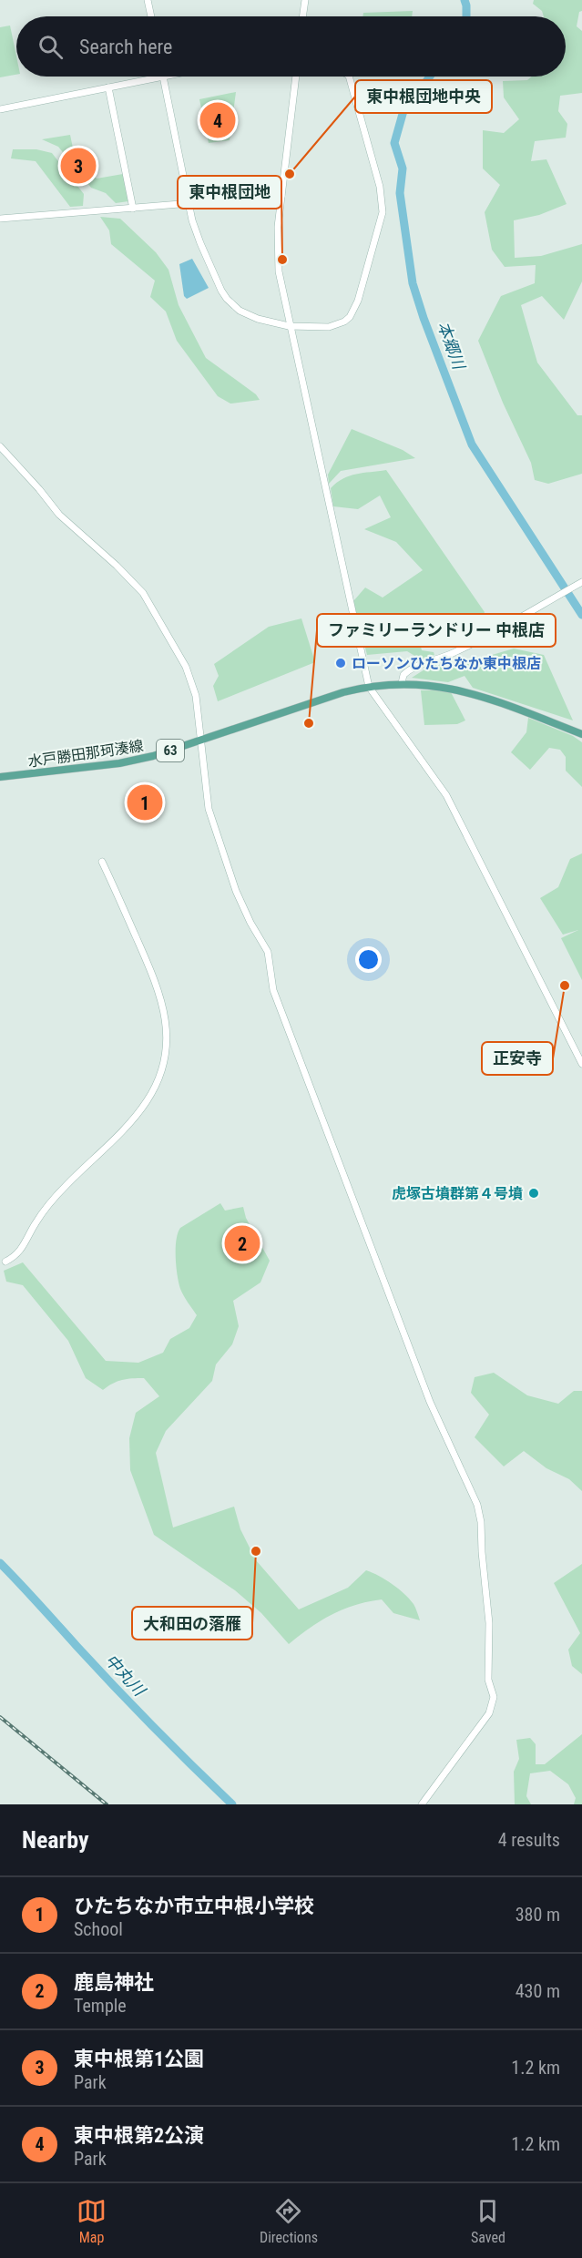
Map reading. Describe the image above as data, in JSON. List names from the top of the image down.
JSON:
{
  "streets": {
    "main road": ["63", "水戸勝田那珂湊線"]
  },
  "water": ["本郷川", "中丸川"],
  "places": [
    "東中根団地中央",
    "東中根団地",
    "ローソンひたちなか東中根店",
    "ファミリーランドリー 中根店",
    "正安寺",
    "虎塚古墳群第４号墳",
    "大和田の落雁"
  ],
  "page": {
    "search": "Search here",
    "pins": [
      "4",
      "3",
      "1",
      "2"
    ],
    "heading": ["Nearby", "4 results"],
    "list": [
      {
        "mark": "1",
        "name": "ひたちなか市立中根小学校",
        "note": "School",
        "value": "380 m"
      },
      {
        "mark": "2",
        "name": "鹿島神社",
        "note": "Temple",
        "value": "430 m"
      },
      {
        "mark": "3",
        "name": "東中根第1公園",
        "note": "Park",
        "value": "1.2 km"
      },
      {
        "mark": "4",
        "name": "東中根第2公演",
        "note": "Park",
        "value": "1.2 km"
      }
    ],
    "nav": ["Map", "Directions", "Saved"]
  }
}
